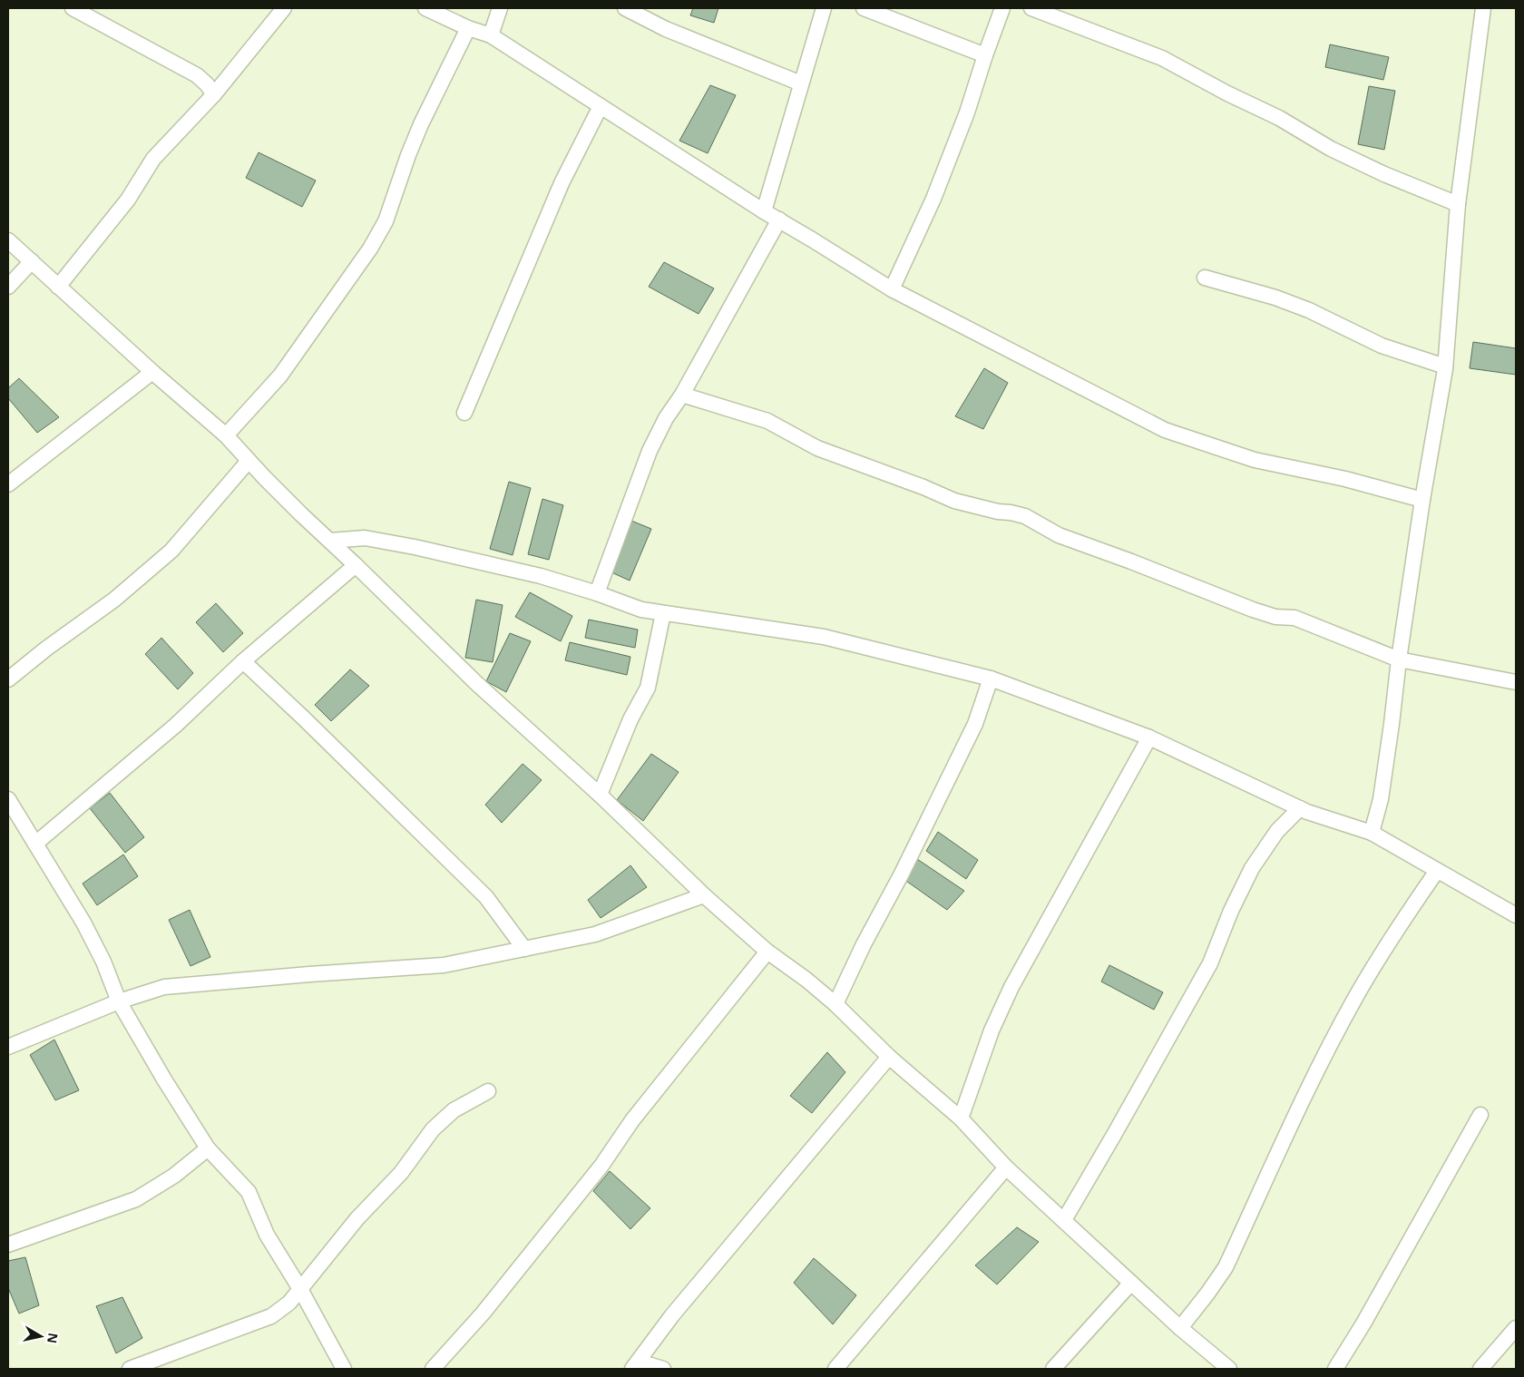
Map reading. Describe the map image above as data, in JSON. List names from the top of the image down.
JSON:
{
  "north": "right"
}
